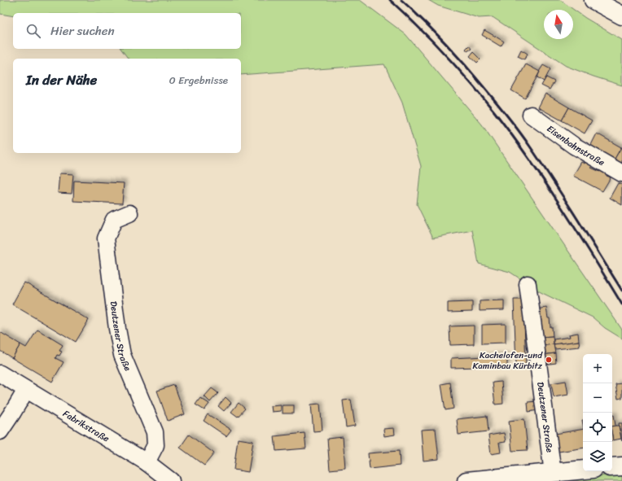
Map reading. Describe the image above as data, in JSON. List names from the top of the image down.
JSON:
{
  "streets": {
    "street": ["Eisenbahnstraße", "Deutzener Straße", "Fabrikstraße"]
  },
  "crossings": [
    ["Deutzener Straße", "Fabrikstraße"]
  ],
  "places": ["Kachelofen-und Kaminbau Kürbitz"],
  "north": "top",
  "page": {
    "search": "Hier suchen",
    "heading": ["In der Nähe", "0 Ergebnisse"],
    "map_buttons": ["+", "−"]
  }
}
